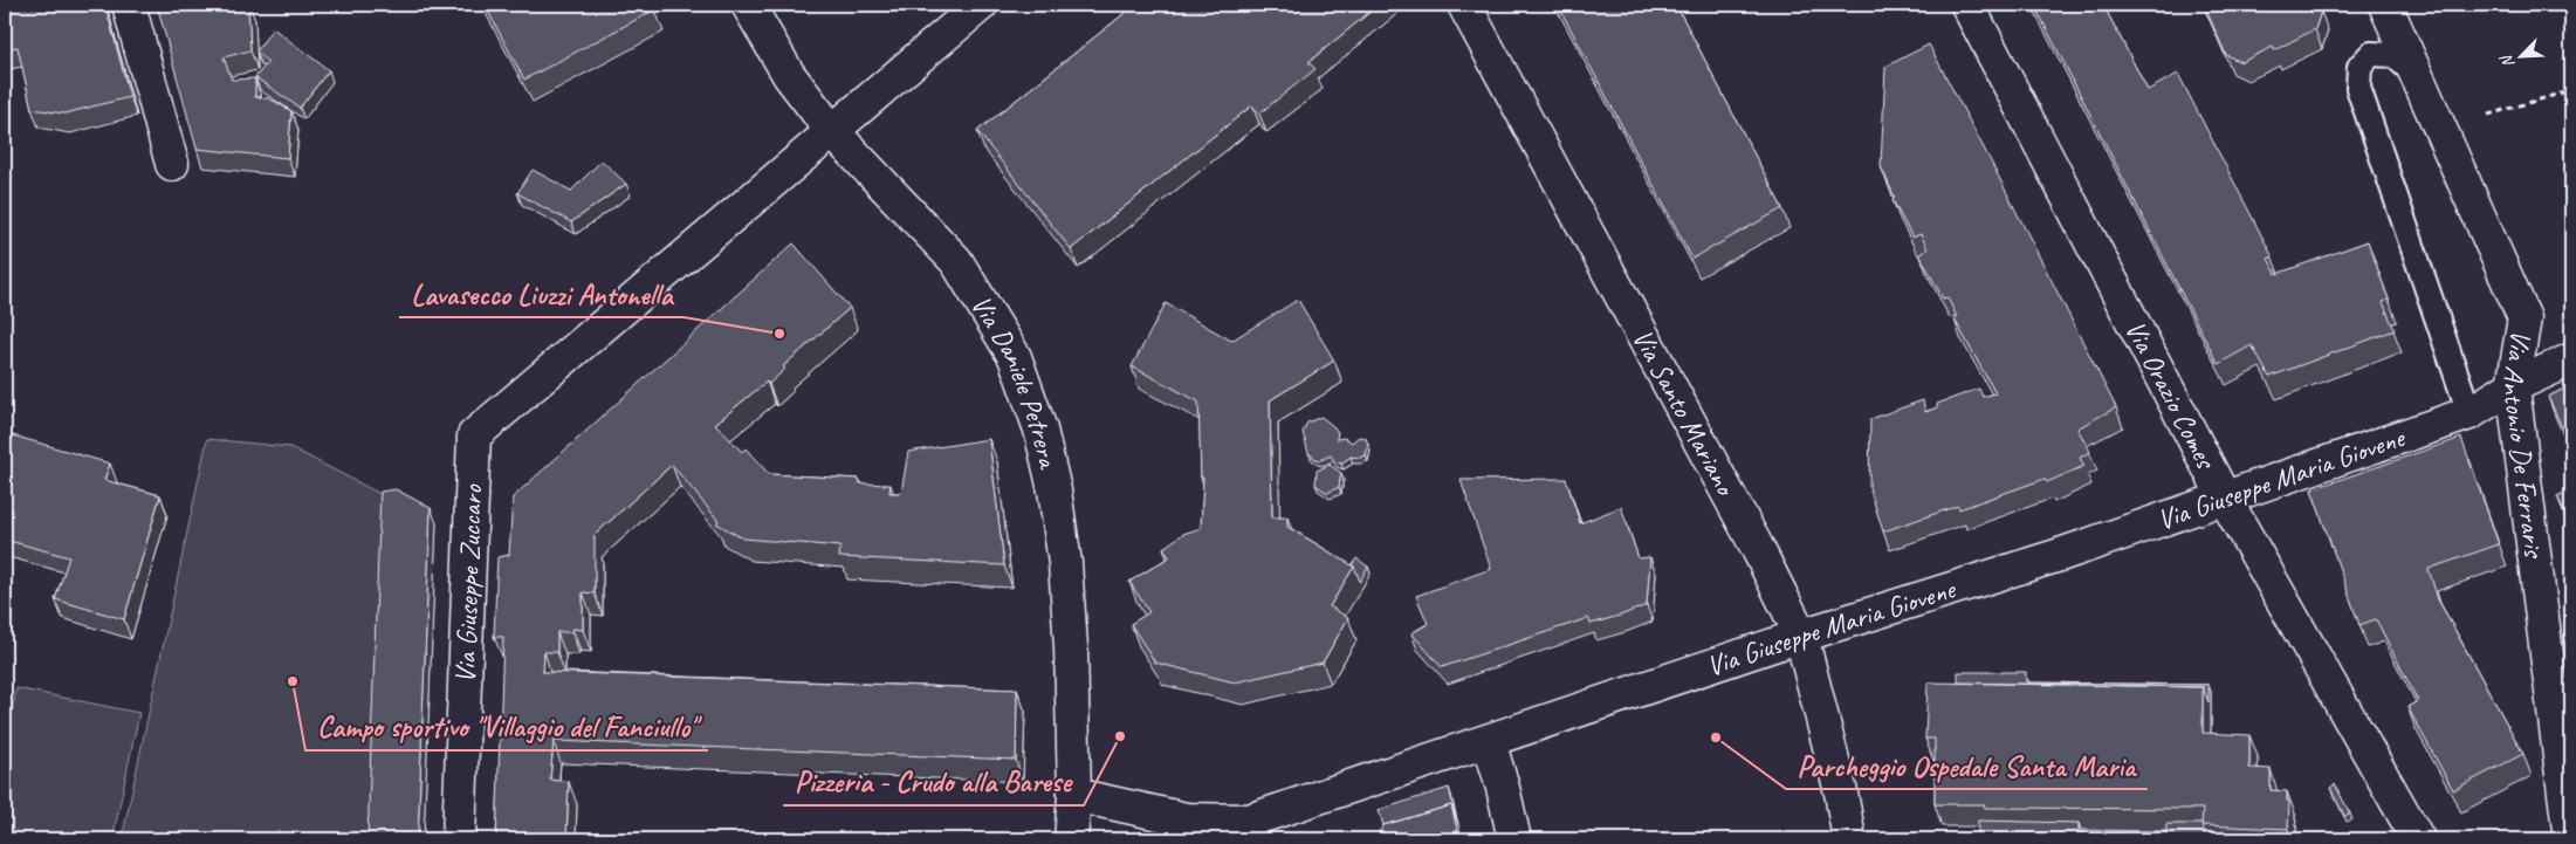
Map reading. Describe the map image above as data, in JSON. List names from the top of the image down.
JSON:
{
  "streets": {
    "street": [
      "Via Daniele Petrera",
      "Via Orazio Comes",
      "Via Santo Mariano",
      "Via Antonio De Ferraris",
      "Via Giuseppe Maria Giovene",
      "Via Giuseppe Zuccaro"
    ]
  },
  "crossings": [
    ["Via Daniele Petrera", "Via Giuseppe Maria Giovene"],
    ["Via Daniele Petrera", "Via Giuseppe Zuccaro"],
    ["Via Orazio Comes", "Via Giuseppe Maria Giovene"],
    ["Via Santo Mariano", "Via Giuseppe Maria Giovene"],
    ["Via Antonio De Ferraris", "Via Giuseppe Maria Giovene"]
  ],
  "places": [
    "Lavasecco Liuzzi Antonella",
    "Campo sportivo \"Villaggio del Fanciullo\"",
    "Pizzeria - Crudo alla Barese",
    "Parcheggio Ospedale Santa Maria"
  ],
  "north": "bottom left"
}
